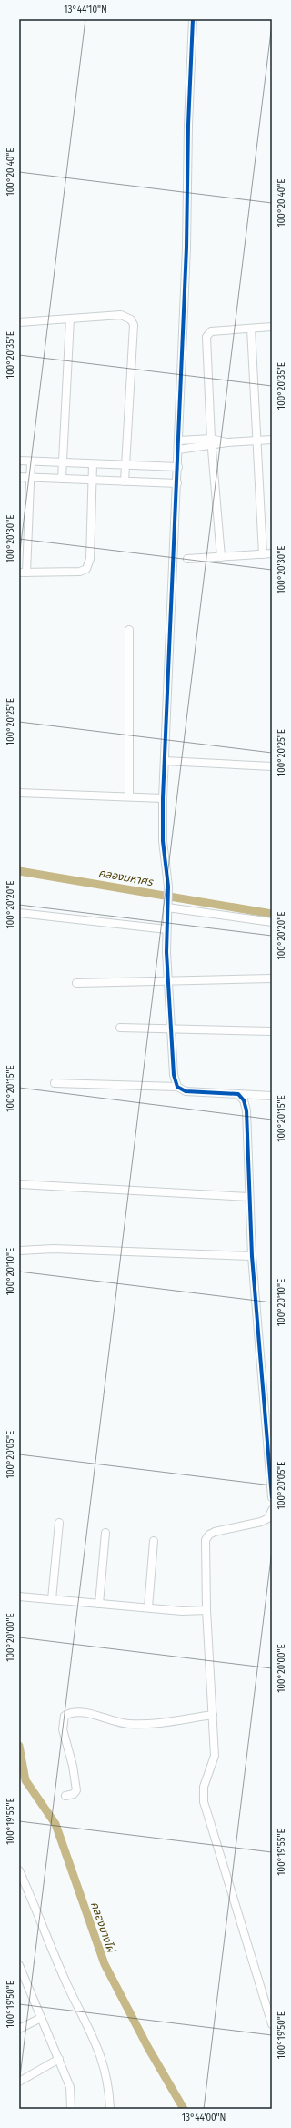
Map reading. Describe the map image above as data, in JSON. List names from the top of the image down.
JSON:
{
  "water": ["คลองมหาศร", "คลองบางไผ่"],
  "coordinates": [
    "13°44'10\"N",
    "100°20'40\"E",
    "100°20'35\"E",
    "100°20'30\"E",
    "100°20'25\"E",
    "100°20'20\"E",
    "100°20'15\"E",
    "100°20'10\"E",
    "100°20'05\"E",
    "100°20'00\"E",
    "100°19'55\"E",
    "100°19'50\"E",
    "13°44'00\"N"
  ]
}
